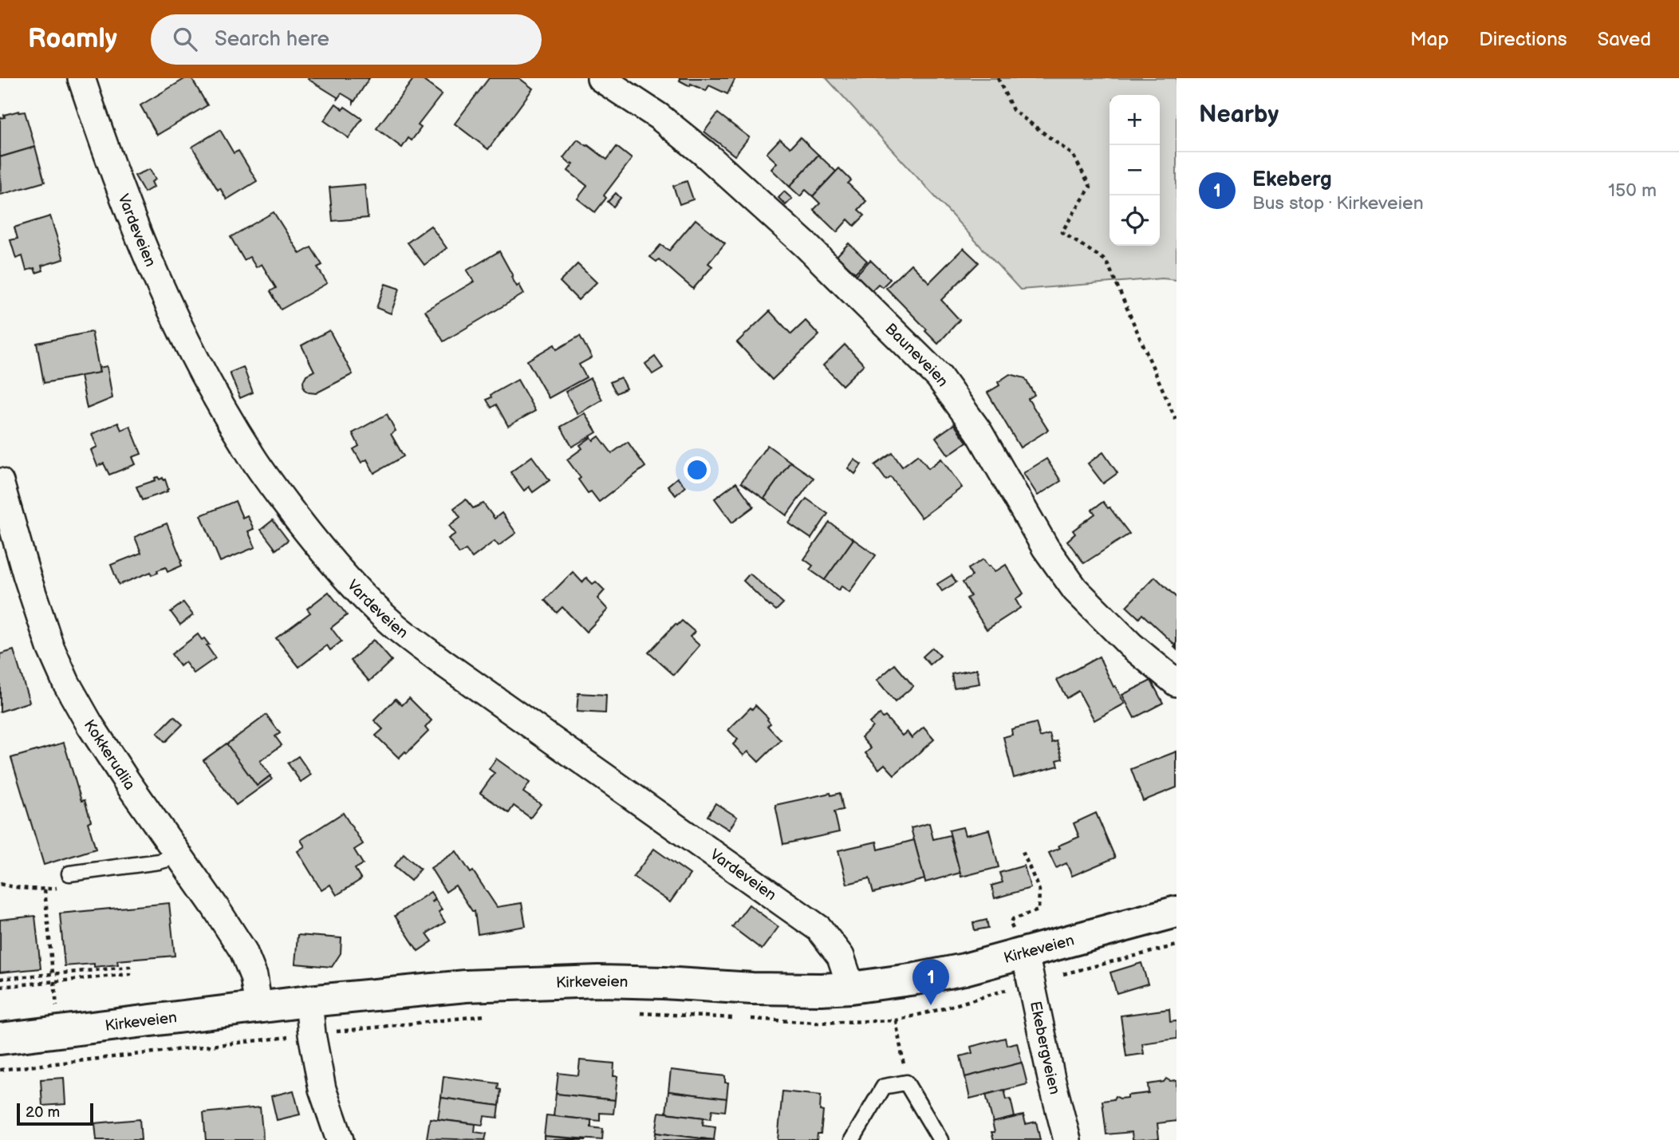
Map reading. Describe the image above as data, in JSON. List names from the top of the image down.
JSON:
{
  "streets": {
    "main road": ["Kirkeveien"],
    "street": [
      "Vardeveien",
      "Bauneveien",
      "Kokkerudlia",
      "Ekebergveien"
    ]
  },
  "crossings": [
    ["Vardeveien", "Kirkeveien"],
    ["Kokkerudlia", "Kirkeveien"],
    ["Kirkeveien", "Ekebergveien"]
  ],
  "scale_bar": "20 m",
  "page": {
    "header": "Roamly",
    "search": "Search here",
    "nav": ["Map", "Directions", "Saved"],
    "heading": "Nearby",
    "map_buttons": ["+", "−"],
    "list": [
      {
        "mark": "1",
        "name": "Ekeberg",
        "note": "Bus stop · Kirkeveien",
        "value": "150 m"
      }
    ],
    "pins": "1",
    "scale": "20 m"
  }
}
